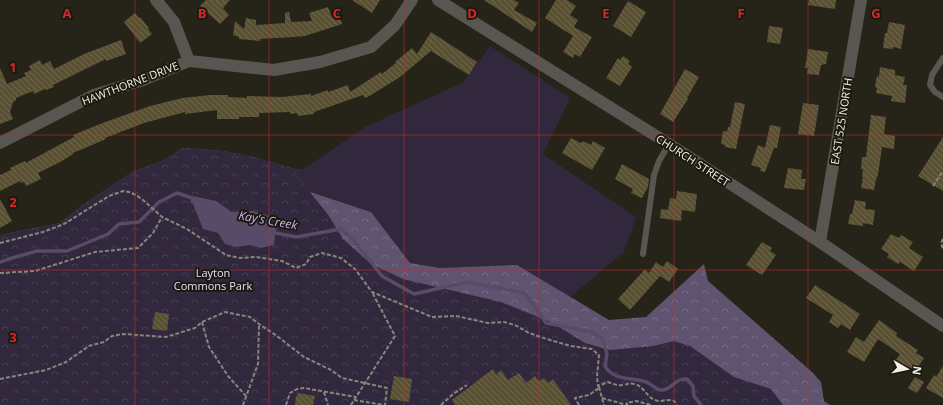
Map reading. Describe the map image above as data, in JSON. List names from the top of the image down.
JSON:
{
  "streets": {
    "street": ["HAWTHORNE DRIVE", "EAST 525 NORTH", "CHURCH STREET"]
  },
  "crossings": [
    ["EAST 525 NORTH", "CHURCH STREET"]
  ],
  "water": ["Kay's Creek"],
  "parks": ["Layton Commons Park"],
  "north": "right",
  "grid": {
    "columns": [
      "A",
      "B",
      "C",
      "D",
      "E",
      "F",
      "G"
    ],
    "rows": ["1", "2", "3"]
  }
}
